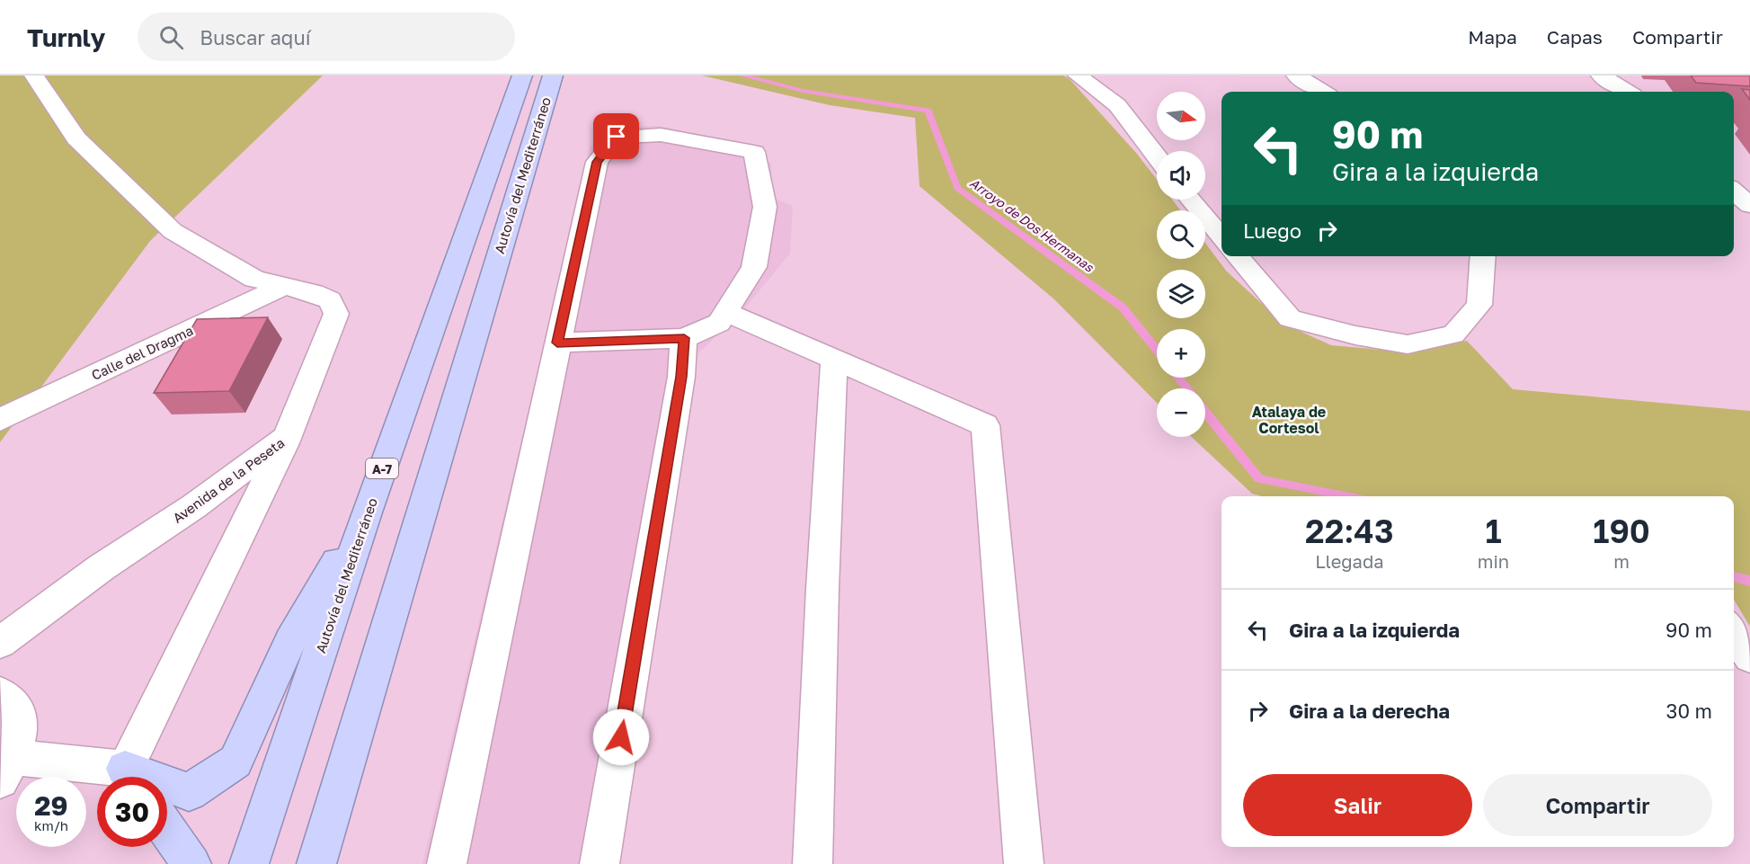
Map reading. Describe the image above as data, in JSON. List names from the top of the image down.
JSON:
{
  "streets": {
    "highway": ["Autovía del Mediterráneo", "A-7"],
    "street": ["Calle del Dragma", "Avenida de la Peseta"]
  },
  "crossings": [
    ["Calle del Dragma", "Avenida de la Peseta"]
  ],
  "districts": ["Atalaya de Cortesol"],
  "water": ["Arroyo de Dos Hermanas"],
  "north": "right",
  "page": {
    "header": "Turnly",
    "search": "Buscar aquí",
    "nav": ["Mapa", "Capas", "Compartir"],
    "map_buttons": ["+", "−"],
    "turn": ["90 m", "Gira a la izquierda"],
    "then": "Luego",
    "eta": [
      "22:43",
      "Llegada",
      "1",
      "min",
      "190",
      "m"
    ],
    "list": [
      {
        "name": "Gira a la izquierda",
        "value": "90 m"
      },
      {
        "name": "Gira a la derecha",
        "value": "30 m"
      }
    ],
    "buttons": ["Salir", "Compartir"],
    "speed": "29 km/h",
    "limit": "30"
  }
}
